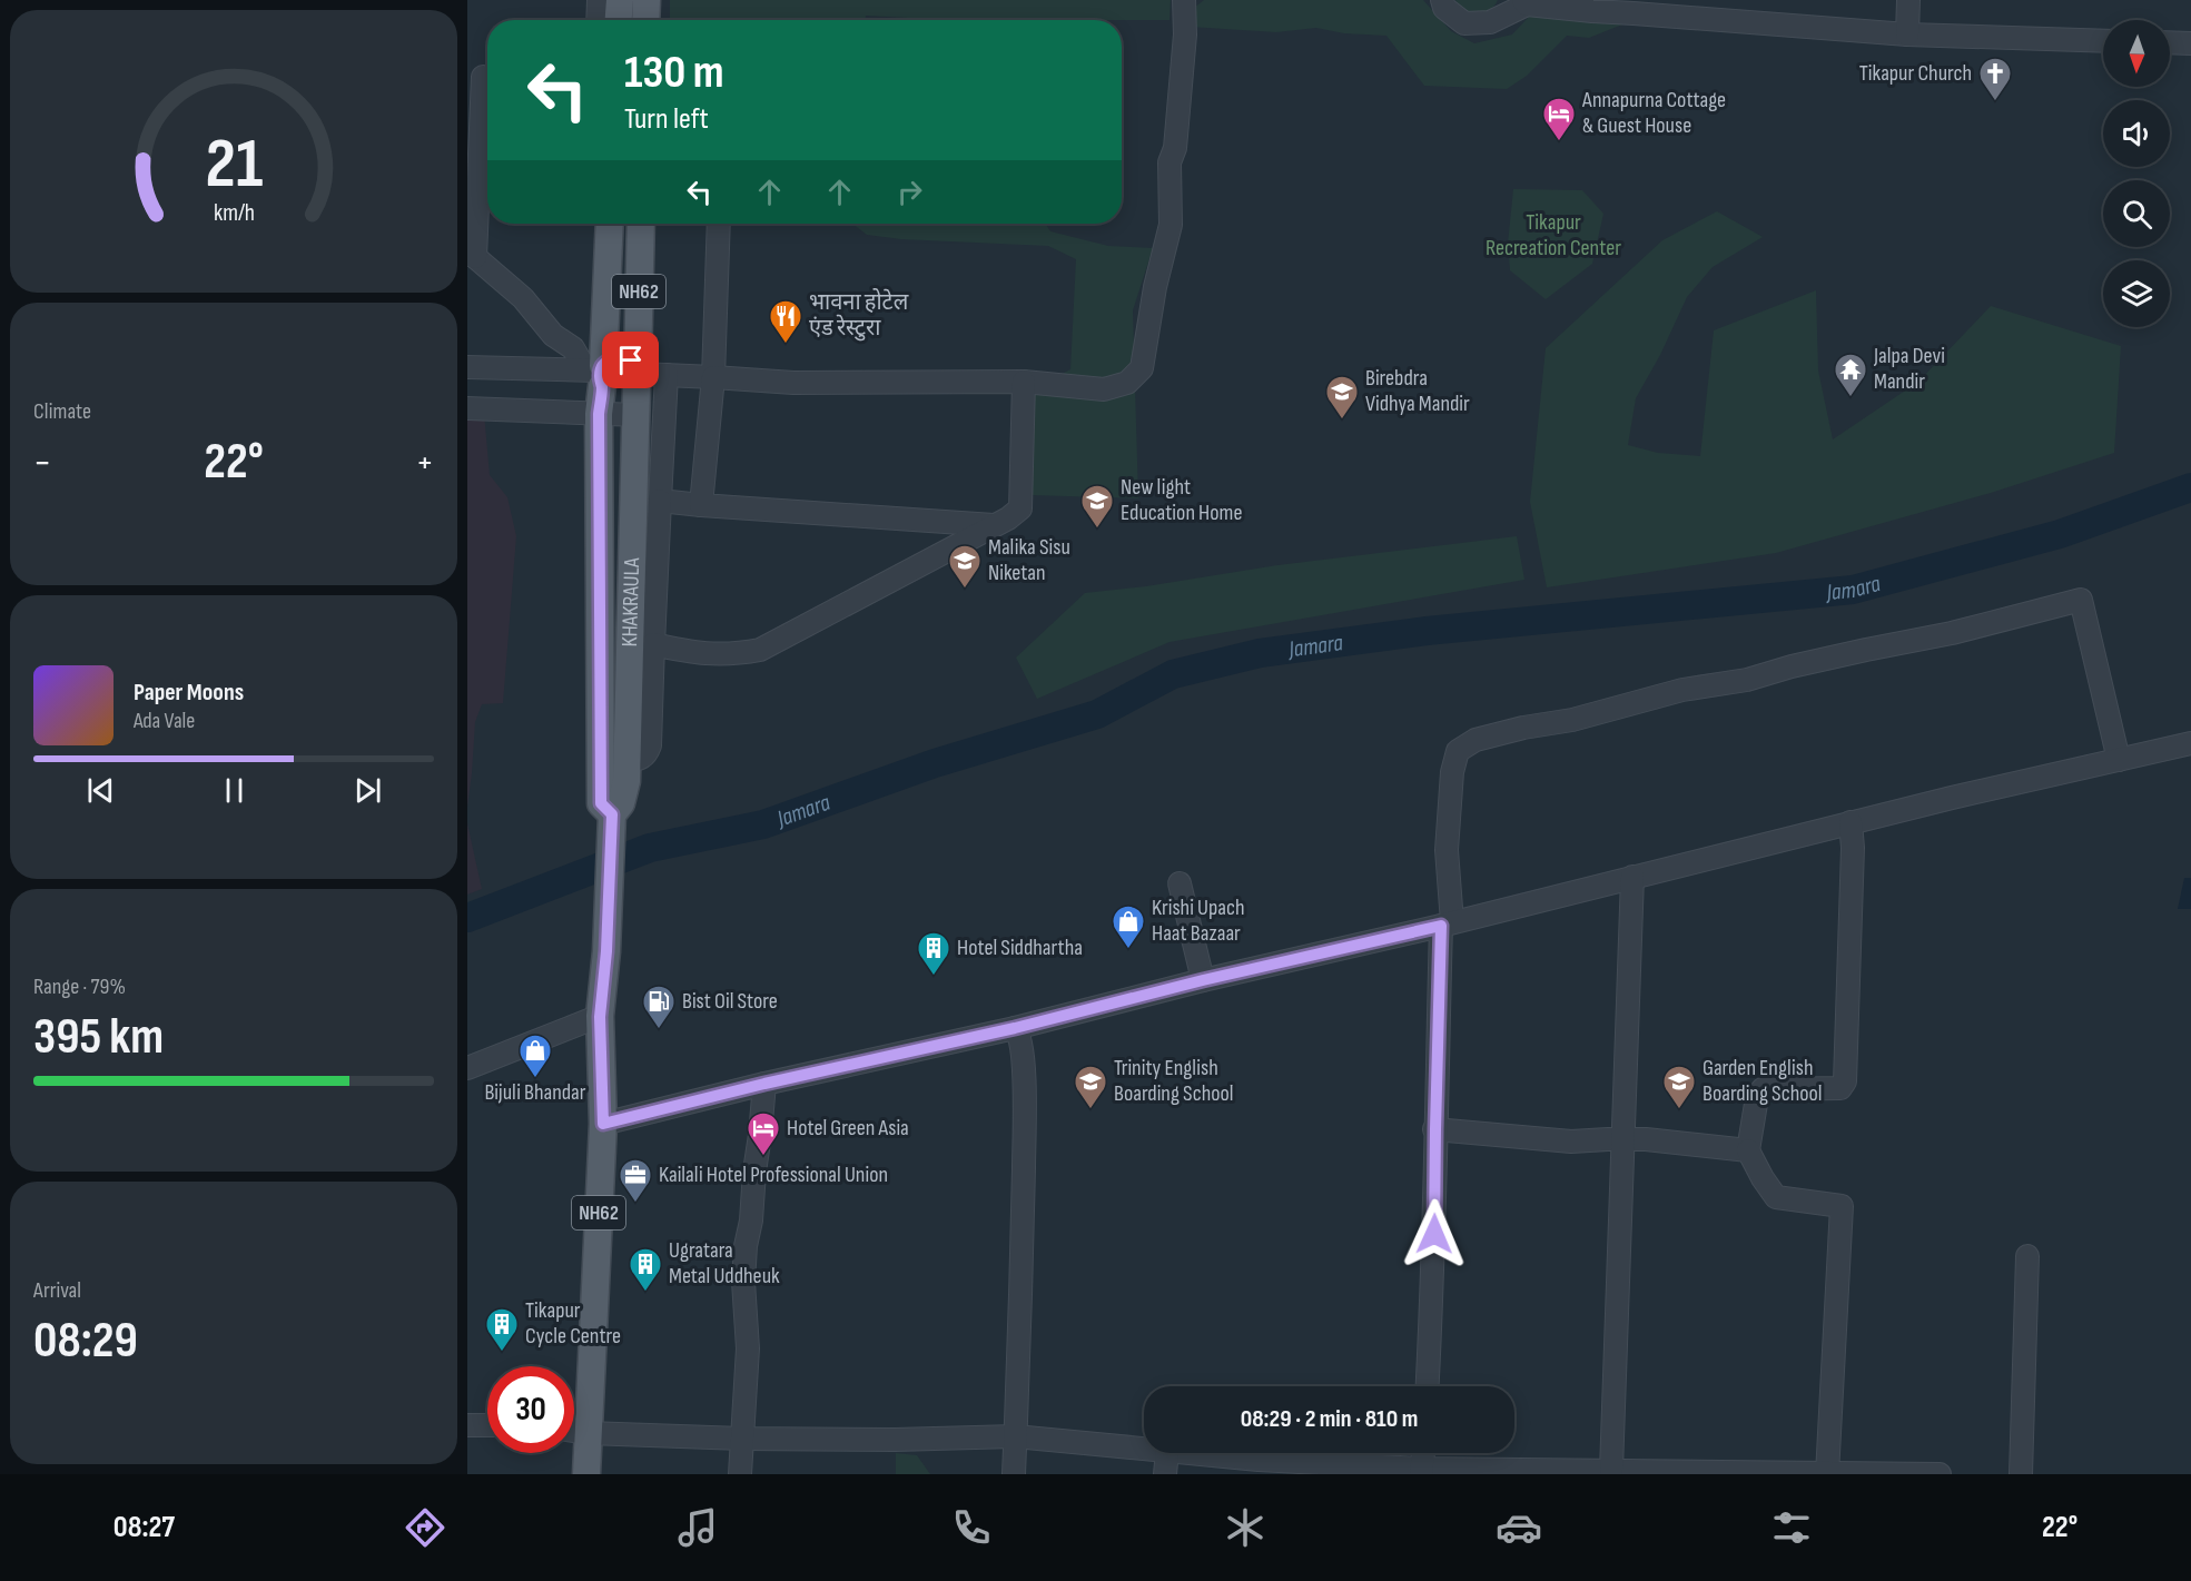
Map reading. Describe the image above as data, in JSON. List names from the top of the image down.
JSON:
{
  "streets": {
    "main road": ["NH62", "KHAKRAULA"]
  },
  "crossings": [
    ["NH62", "KHAKRAULA"]
  ],
  "water": ["Jamara"],
  "parks": ["Tikapur Recreation Center"],
  "places": {
    "church": ["Tikapur Church"],
    "hotel": ["Annapurna Cottage & Guest House", "Hotel Green Asia"],
    "restaurant": ["भावना होटेल एंड रेस्टुरा"],
    "temple": ["Jalpa Devi Mandir"],
    "school or university": [
      "Birebdra Vidhya Mandir",
      "New light Education Home",
      "Malika Sisu Niketan",
      "Trinity English Boarding School",
      "Garden English Boarding School"
    ],
    "shop": ["Krishi Upach Haat Bazaar", "Bijuli Bhandar"],
    "building": ["Hotel Siddhartha", "Ugratara Metal Uddheuk", "Tikapur Cycle Centre"],
    "fuel station": ["Bist Oil Store"],
    "office": ["Kailali Hotel Professional Union"]
  },
  "north": "bottom",
  "page": {
    "turn": ["130 m", "Turn left"],
    "tile": [
      "Climate",
      ["Range · 79%", "395 km"],
      ["Arrival", "08:29"]
    ],
    "heat": ["−", "22°", "+"],
    "song": ["Paper Moons", "Ada Vale"],
    "limit": "30",
    "trip": "08:29 · 2 min · 810 m",
    "tabs": ["08:27", "22°"],
    "gauge": ["21", "km/h"]
  }
}
